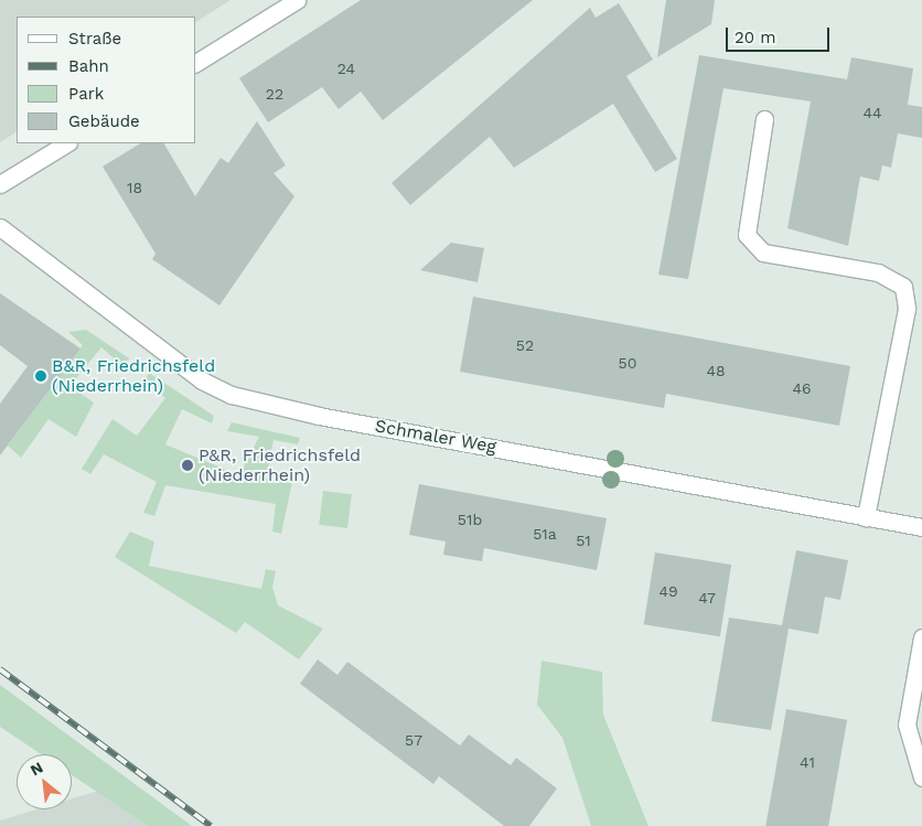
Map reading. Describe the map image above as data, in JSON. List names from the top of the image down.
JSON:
{
  "streets": {
    "street": ["Schmaler Weg"]
  },
  "places": ["B&R, Friedrichsfeld (Niederrhein)", "P&R, Friedrichsfeld (Niederrhein)"],
  "house_numbers": [
    "24",
    "22",
    "44",
    "18",
    "52",
    "50",
    "48",
    "46",
    "51b",
    "51a",
    "51",
    "49",
    "47",
    "57",
    "41"
  ],
  "legend": [
    "Straße",
    "Bahn",
    "Park",
    "Gebäude"
  ],
  "scale_bar": "20 m",
  "north": "top left"
}
